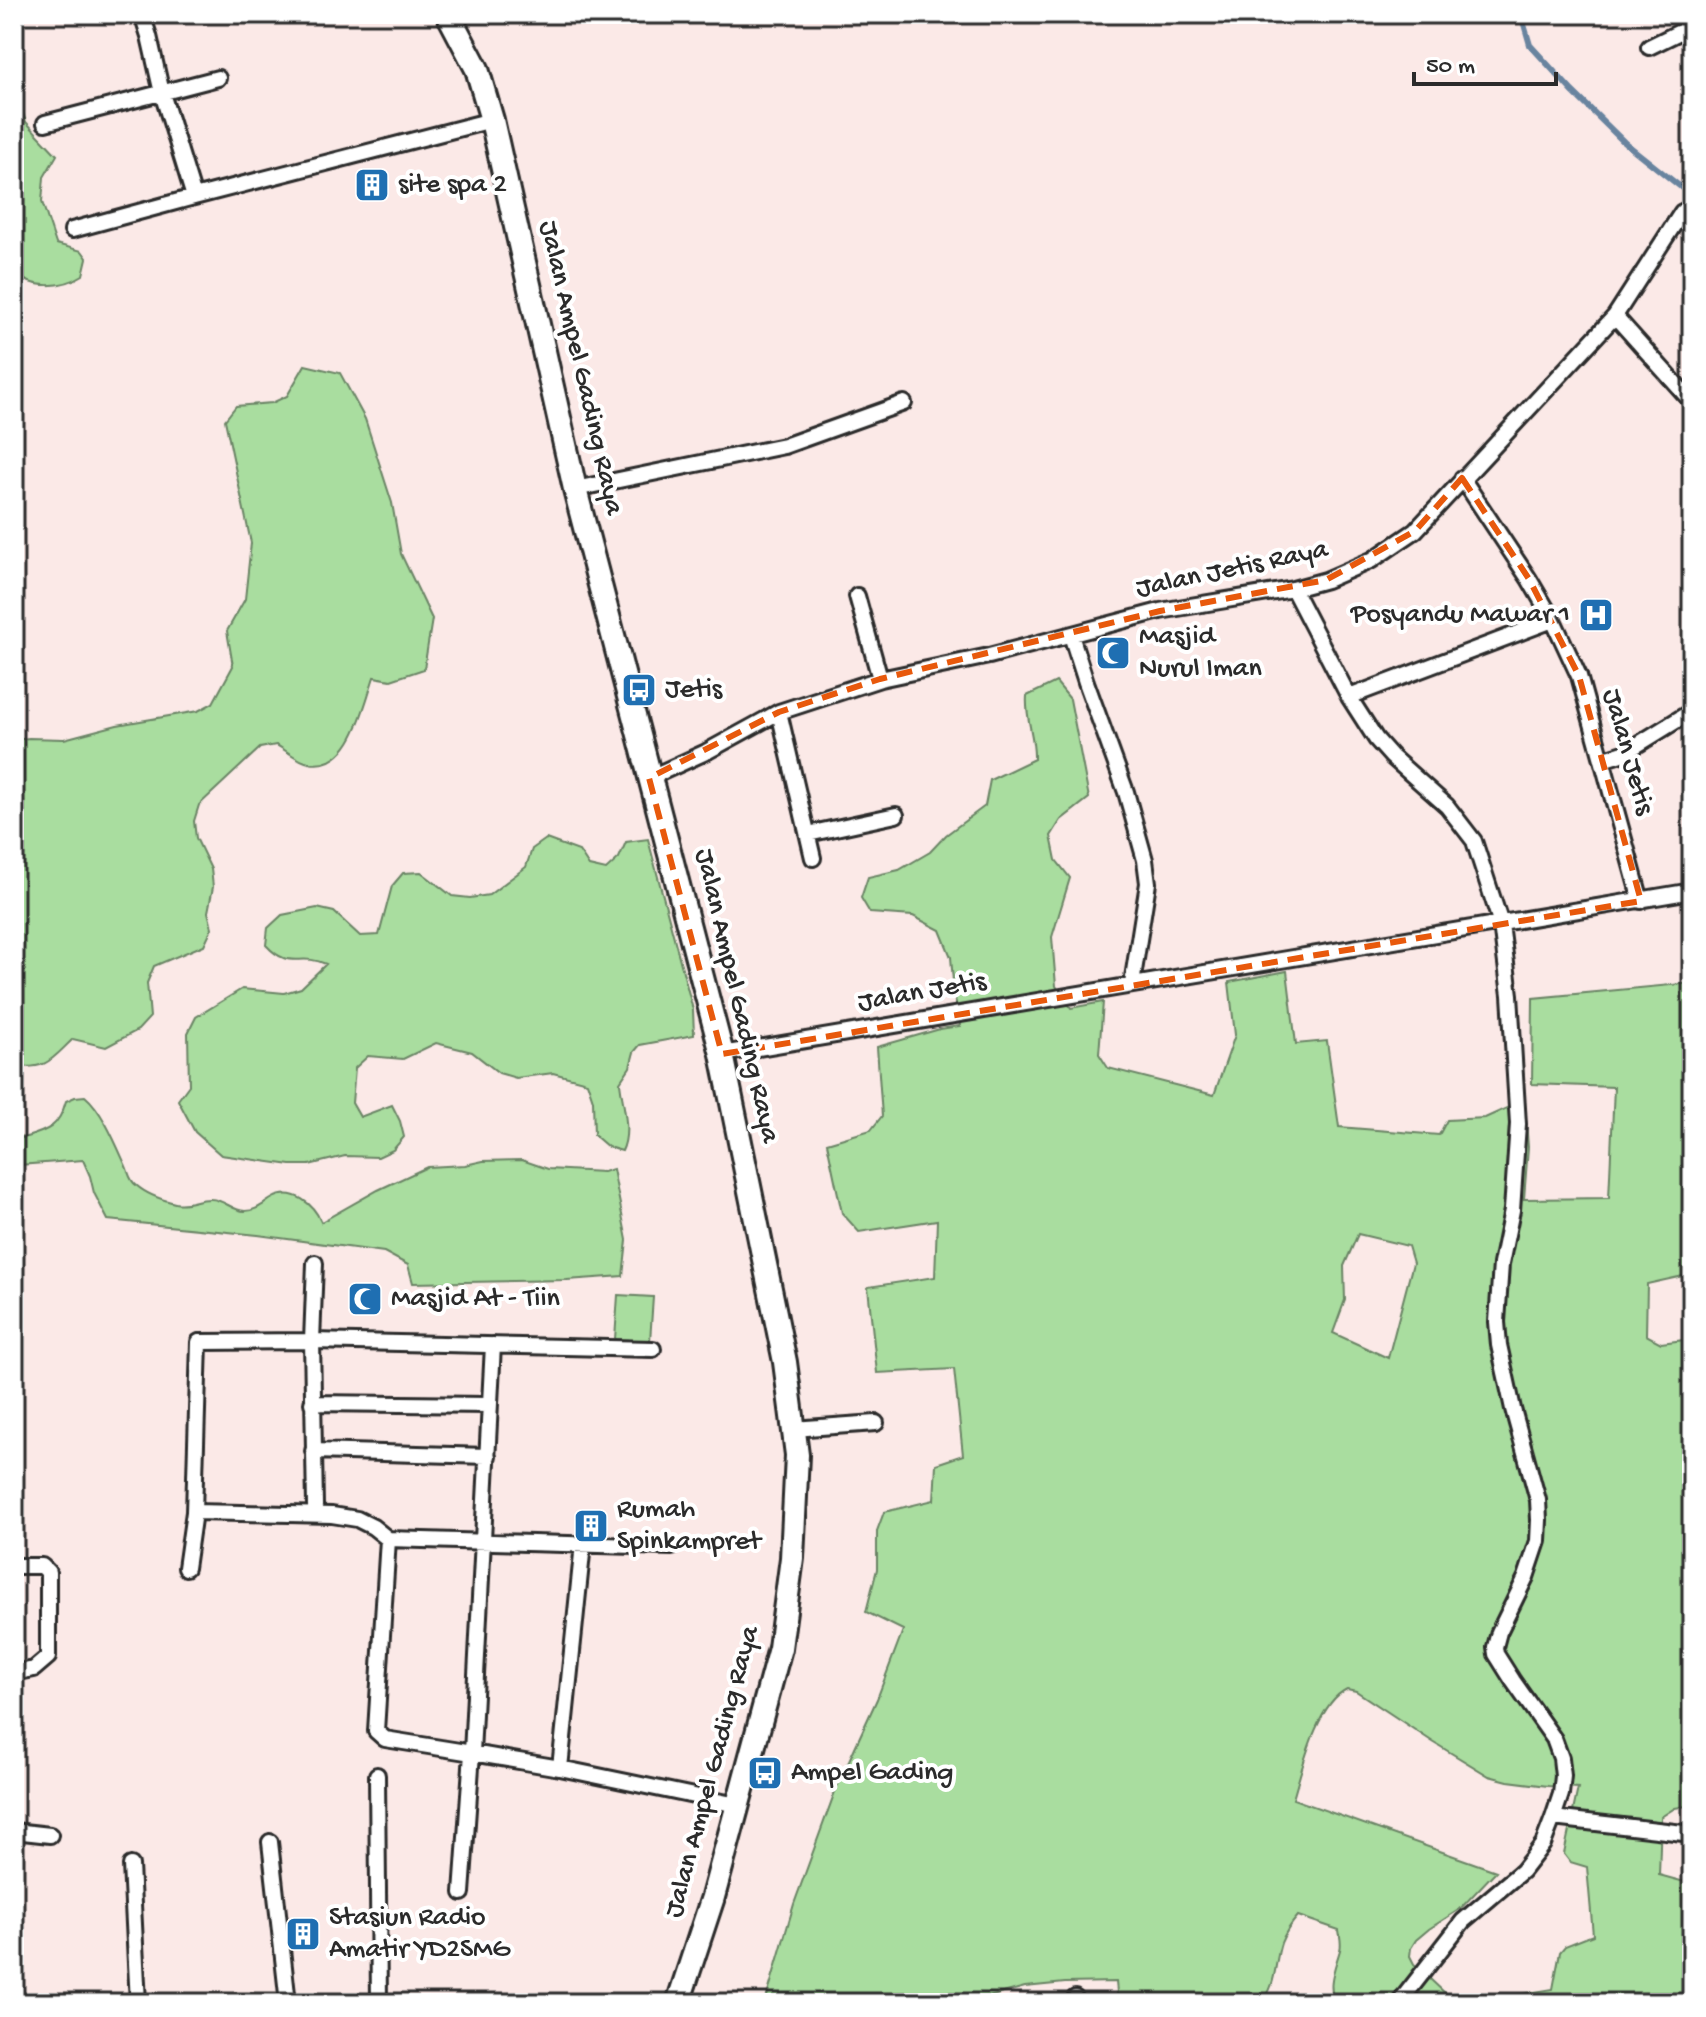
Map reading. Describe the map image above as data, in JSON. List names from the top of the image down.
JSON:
{
  "streets": {
    "main road": ["Jalan Ampel Gading Raya"],
    "street": ["Jalan Jetis Raya", "Jalan Jetis"]
  },
  "crossings": [
    ["Jalan Ampel Gading Raya", "Jalan Jetis Raya"],
    ["Jalan Ampel Gading Raya", "Jalan Jetis"],
    ["Jalan Jetis Raya", "Jalan Jetis"]
  ],
  "places": {
    "building": ["site spa 2", "Rumah Spinkampret", "Stasiun Radio Amatir YD2SMG"],
    "hospital": ["Posyandu Mawar 1"],
    "mosque": ["Masjid Nurul Iman", "Masjid At - Tiin"],
    "bus stop": ["Jetis", "Ampel Gading"]
  },
  "scale_bar": "50 m"
}
